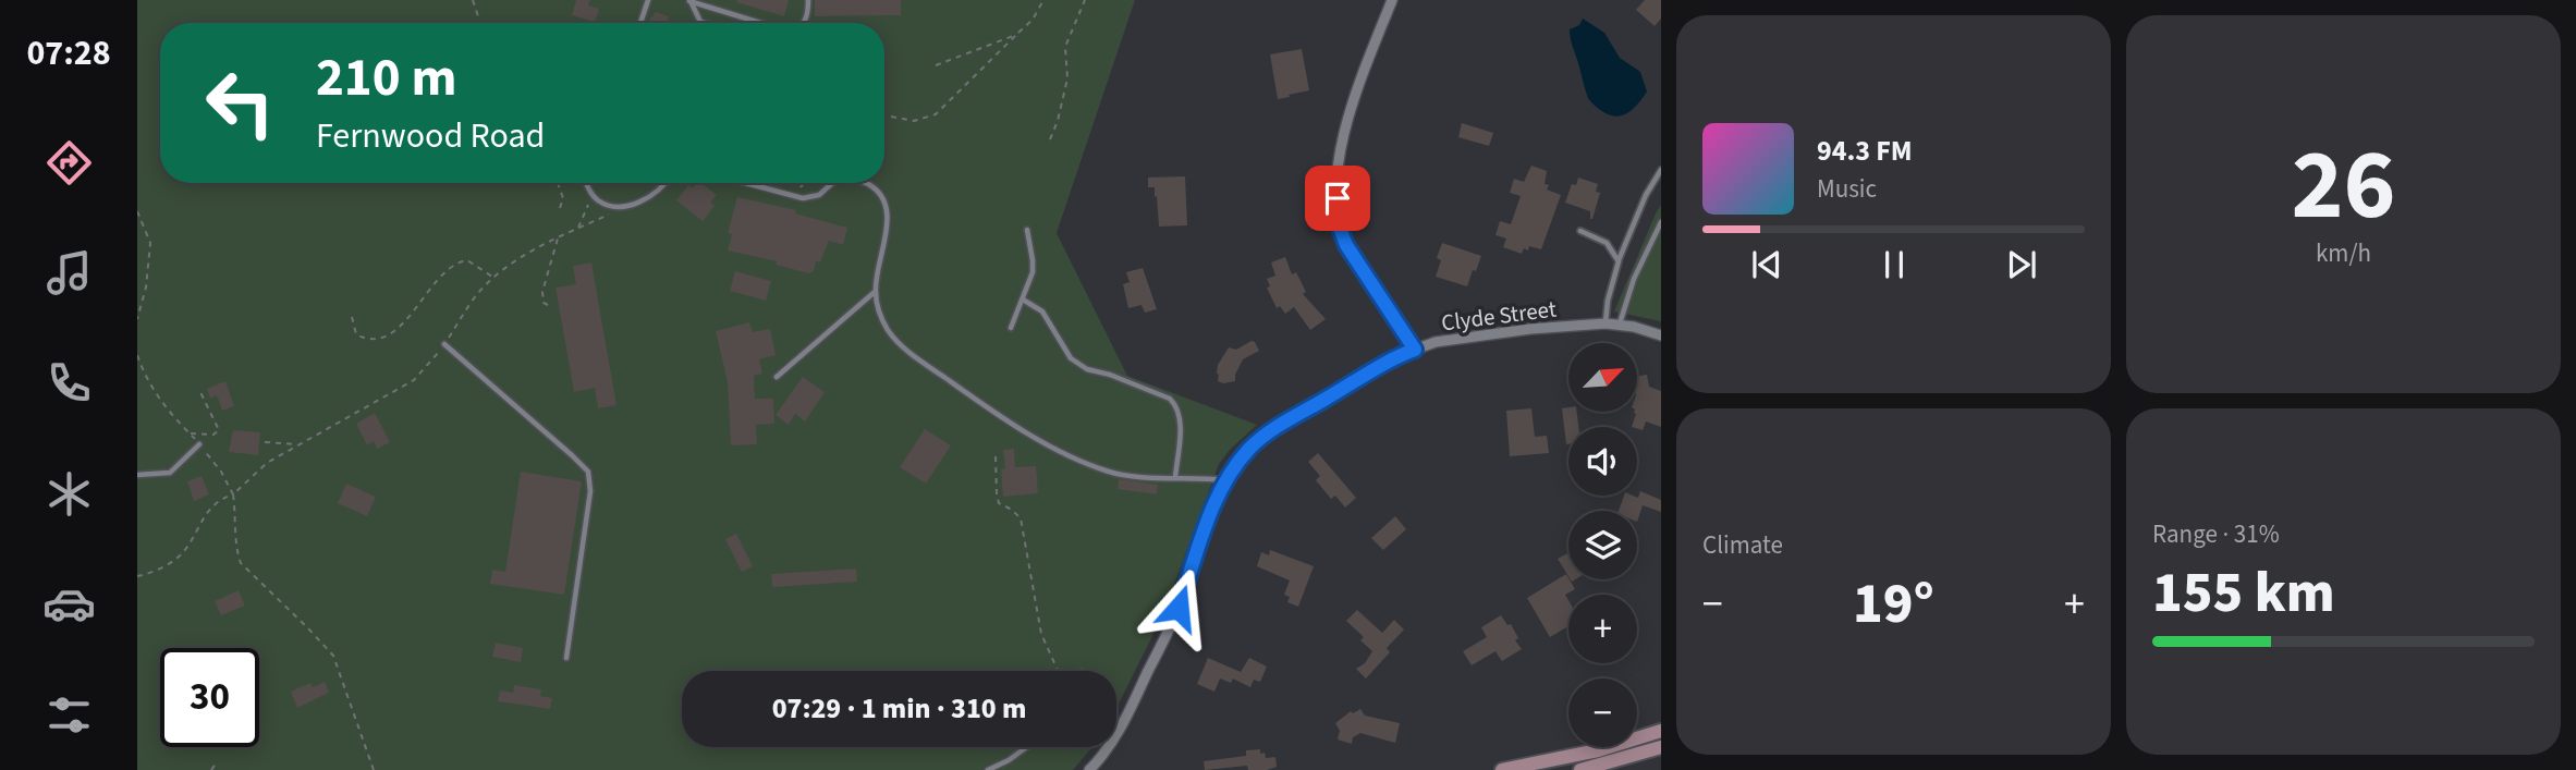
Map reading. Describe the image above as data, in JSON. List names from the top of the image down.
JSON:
{
  "streets": {
    "street": ["Clyde Street"]
  },
  "north": "top right",
  "page": {
    "tabs": "07:28",
    "tile": [
      ["26", "km/h"],
      "Climate",
      ["Range · 31%", "155 km"]
    ],
    "turn": ["210 m", "Fernwood Road"],
    "song": ["94.3 FM", "Music"],
    "map_buttons": ["+", "−"],
    "heat": ["−", "19°", "+"],
    "limit": "30",
    "trip": "07:29 · 1 min · 310 m"
  }
}
